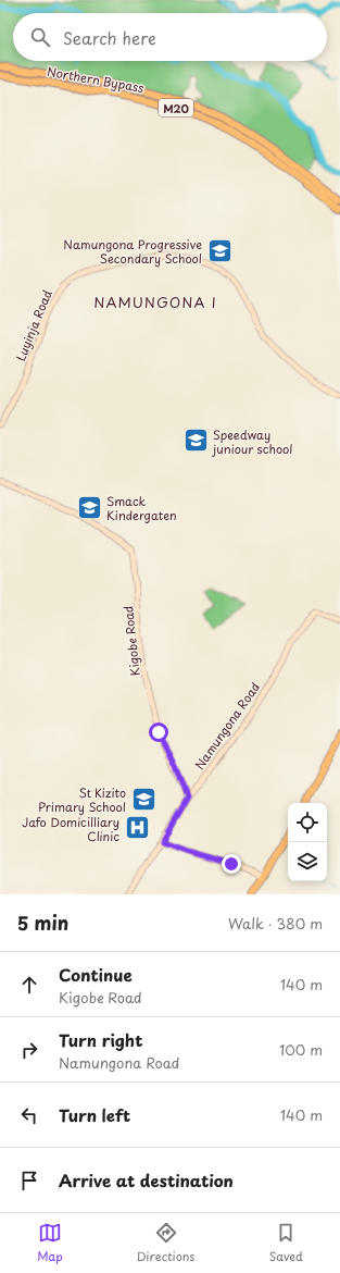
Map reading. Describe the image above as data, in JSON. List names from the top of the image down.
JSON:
{
  "streets": {
    "highway": ["Northern Bypass", "M20"],
    "street": ["Luyinja Road", "Kigobe Road", "Namungona Road"]
  },
  "crossings": [
    ["Kigobe Road", "Namungona Road"]
  ],
  "districts": ["NAMUNGONA I"],
  "places": {
    "school or university": [
      "Namungona Progressive Secondary School",
      "Speedway juniour school",
      "Smack Kindergaten",
      "St Kizito Primary School"
    ],
    "hospital": ["Jafo Domicilliary Clinic"]
  },
  "page": {
    "search": "Search here",
    "heading": ["5 min", "Walk · 380 m"],
    "list": [
      ["Continue", "Kigobe Road", "140 m"],
      ["Turn right", "Namungona Road", "100 m"],
      ["Turn left", "140 m"],
      "Arrive at destination"
    ],
    "nav": ["Map", "Directions", "Saved"]
  }
}
